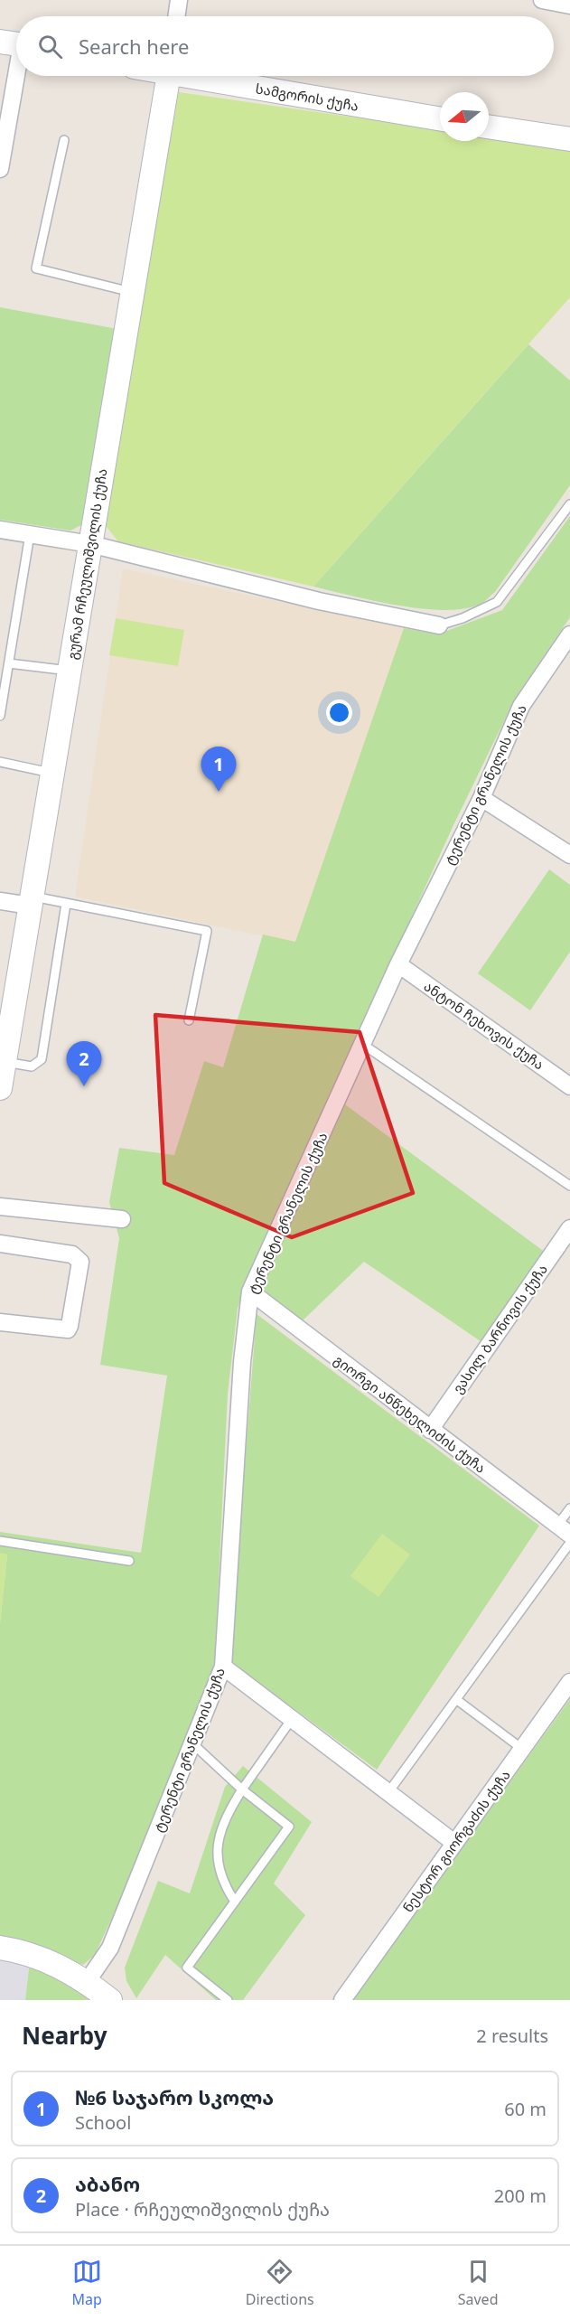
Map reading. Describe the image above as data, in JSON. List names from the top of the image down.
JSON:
{
  "streets": {
    "street": [
      "სამგორის ქუჩა",
      "გურამ რჩეულიშვილის ქუჩა",
      "ტერენტი გრანელის ქუჩა",
      "ანტონ ჩეხოვის ქუჩა",
      "ვასილ ბარნოვის ქუჩა",
      "გიორგი ანწეხელიძის ქუჩა",
      "ნესტორ გიორგაძის ქუჩა"
    ]
  },
  "crossings": [
    ["ტერენტი გრანელის ქუჩა", "ანტონ ჩეხოვის ქუჩა"],
    ["ტერენტი გრანელის ქუჩა", "გიორგი ანწეხელიძის ქუჩა"],
    ["ვასილ ბარნოვის ქუჩა", "გიორგი ანწეხელიძის ქუჩა"]
  ],
  "north": "left",
  "page": {
    "search": "Search here",
    "pins": ["1", "2"],
    "heading": ["Nearby", "2 results"],
    "list": [
      {
        "mark": "1",
        "name": "№6 საჯარო სკოლა",
        "note": "School",
        "value": "60 m"
      },
      {
        "mark": "2",
        "name": "აბანო",
        "note": "Place · რჩეულიშვილის ქუჩა",
        "value": "200 m"
      }
    ],
    "nav": ["Map", "Directions", "Saved"]
  }
}
